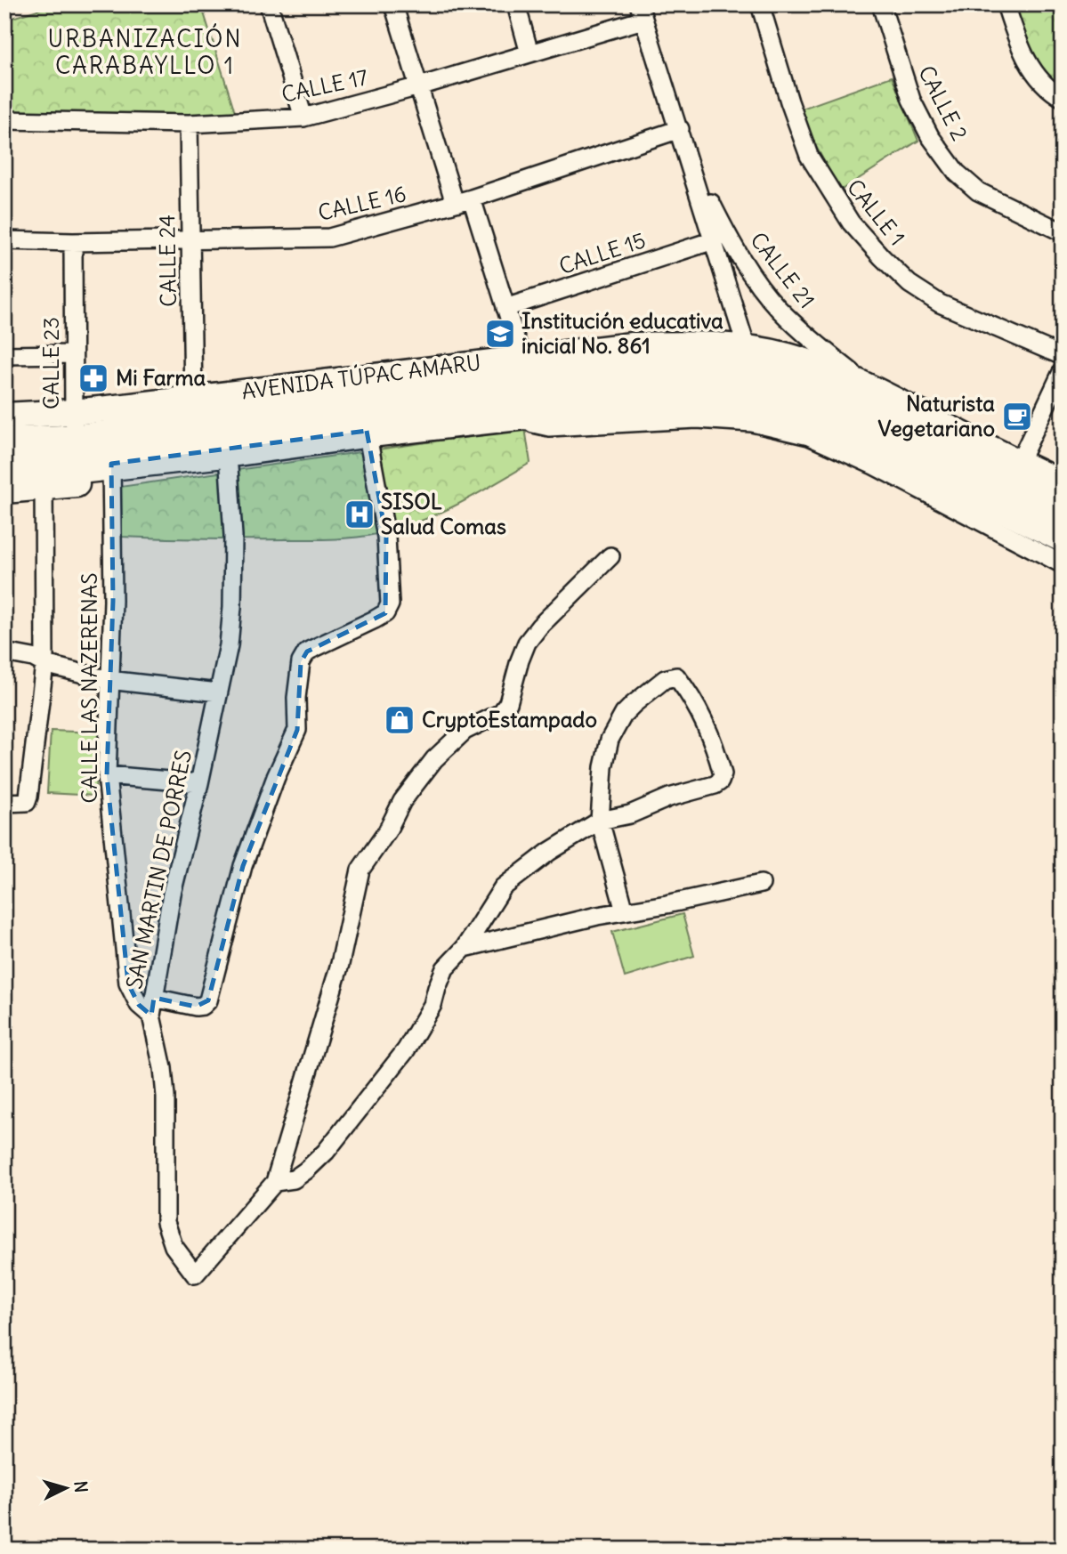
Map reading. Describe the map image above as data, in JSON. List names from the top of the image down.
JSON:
{
  "streets": {
    "highway": ["AVENIDA TÚPAC AMARU"],
    "street": [
      "CALLE 17",
      "CALLE 2",
      "CALLE 16",
      "CALLE 1",
      "CALLE 15",
      "CALLE 24",
      "CALLE 21",
      "CALLE 23",
      "CALLE LAS NAZERENAS",
      "SAN MARTIN DE PORRES"
    ]
  },
  "crossings": [
    ["CALLE 17", "CALLE 24"],
    ["CALLE 17", "CALLE 21"],
    ["CALLE 16", "CALLE 24"],
    ["CALLE 16", "CALLE 21"],
    ["CALLE 16", "CALLE 23"],
    ["CALLE 15", "CALLE 21"],
    ["CALLE 24", "AVENIDA TÚPAC AMARU"],
    ["CALLE 21", "AVENIDA TÚPAC AMARU"],
    ["CALLE 23", "AVENIDA TÚPAC AMARU"],
    ["AVENIDA TÚPAC AMARU", "CALLE LAS NAZERENAS"],
    ["CALLE LAS NAZERENAS", "SAN MARTIN DE PORRES"]
  ],
  "districts": ["URBANIZACIÓN CARABAYLLO 1"],
  "places": {
    "school or university": ["Institución educativa inicial No. 861"],
    "pharmacy": ["Mi Farma"],
    "cafe": ["Naturista Vegetariano"],
    "hospital": ["SISOL Salud Comas"],
    "shop": ["CryptoEstampado"]
  },
  "north": "right"
}
